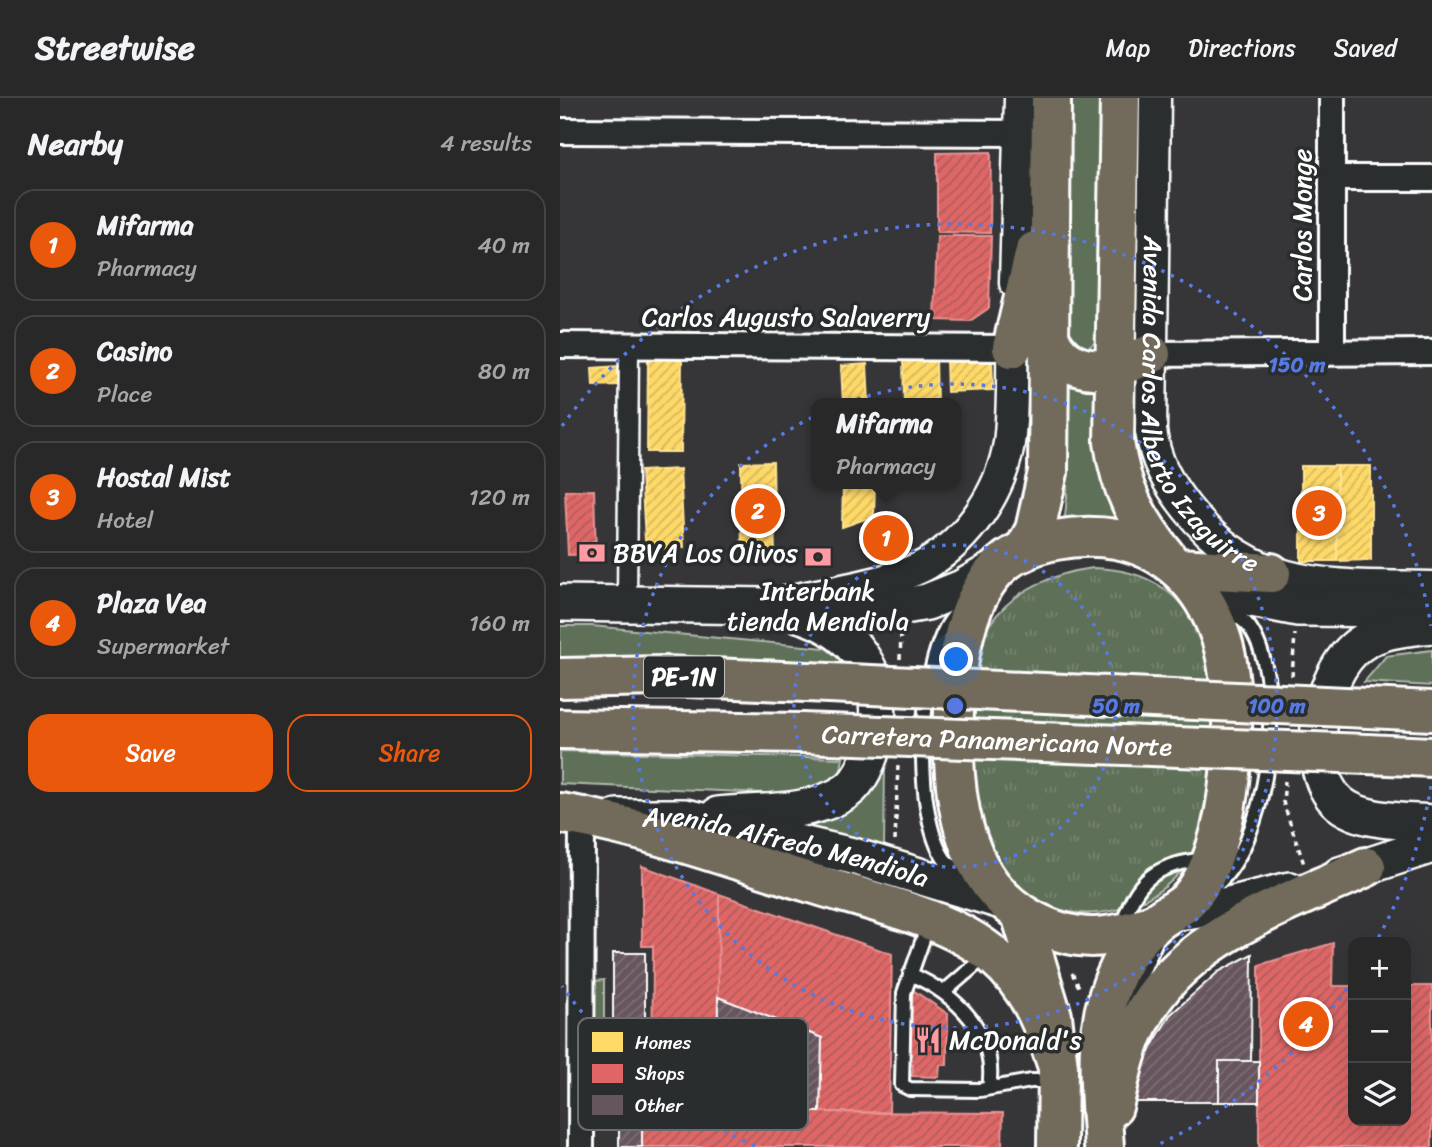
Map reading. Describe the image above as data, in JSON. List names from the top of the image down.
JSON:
{
  "streets": {
    "main road": [
      "Avenida Carlos Alberto Izaguirre",
      "PE-1N",
      "Carretera Panamericana Norte",
      "Avenida Alfredo Mendiola"
    ],
    "street": ["Carlos Monge", "Carlos Augusto Salaverry"]
  },
  "places": {
    "bank": ["BBVA Los Olivos", "Interbank tienda Mendiola"],
    "restaurant": ["McDonald's"]
  },
  "legend": ["Homes", "Shops", "Other"],
  "page": {
    "header": "Streetwise",
    "nav": ["Map", "Directions", "Saved"],
    "heading": ["Nearby", "4 results"],
    "list": [
      {
        "mark": "1",
        "name": "Mifarma",
        "note": "Pharmacy",
        "value": "40 m"
      },
      {
        "mark": "2",
        "name": "Casino",
        "note": "Place",
        "value": "80 m"
      },
      {
        "mark": "3",
        "name": "Hostal Mist",
        "note": "Hotel",
        "value": "120 m"
      },
      {
        "mark": "4",
        "name": "Plaza Vea",
        "note": "Supermarket",
        "value": "160 m"
      }
    ],
    "popup": ["Mifarma", "Pharmacy"],
    "pins": [
      "2",
      "3",
      "1",
      "4"
    ],
    "buttons": ["Save", "Share"],
    "map_buttons": ["+", "−"]
  },
  "rings": ["150 m", "50 m", "100 m"]
}
